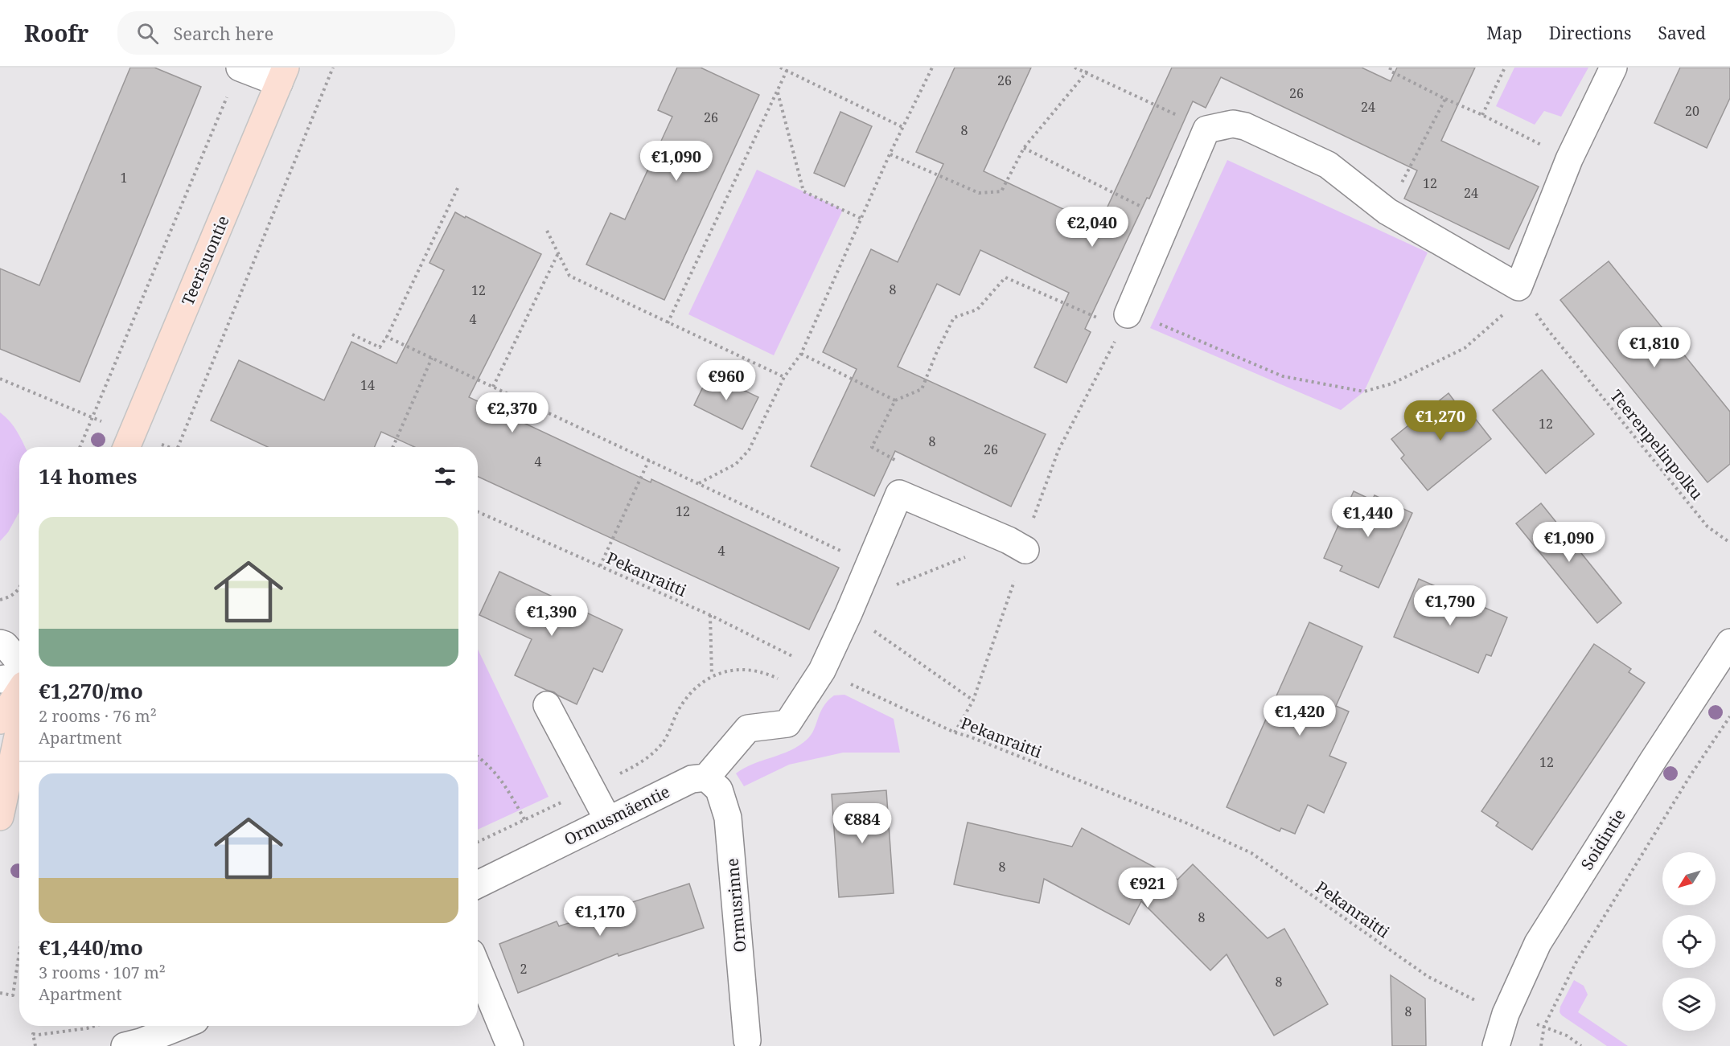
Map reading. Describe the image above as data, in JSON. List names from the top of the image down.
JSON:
{
  "streets": {
    "main road": ["Teerisuontie"],
    "street": ["Ormusmäentie", "Soidintie", "Ormusrinne"],
    "path": ["Teerenpelinpolku", "Pekanraitti"]
  },
  "crossings": [
    ["Pekanraitti", "Soidintie"],
    ["Ormusmäentie", "Ormusrinne"]
  ],
  "house_numbers": [
    "26",
    "26",
    "24",
    "20",
    "26",
    "8",
    "1",
    "12",
    "24",
    "8",
    "12",
    "4",
    "14",
    "12",
    "8",
    "26",
    "4",
    "12",
    "4",
    "12",
    "8",
    "8",
    "2",
    "8",
    "8"
  ],
  "north": "bottom left",
  "page": {
    "header": "Roofr",
    "search": "Search here",
    "nav": ["Map", "Directions", "Saved"],
    "price": [
      "€1,090",
      "€2,040",
      "€1,810",
      "€960",
      "€2,370",
      "€1,270",
      "€1,440",
      "€1,090",
      "€1,790",
      "€1,390",
      "€1,420",
      "€884",
      "€921",
      "€1,170"
    ],
    "heading": "14 homes",
    "list": [
      {
        "name": "€1,270/mo",
        "note": "2 rooms · 76 m² · Apartment"
      },
      {
        "name": "€1,440/mo",
        "note": "3 rooms · 107 m² · Apartment"
      }
    ]
  }
}
